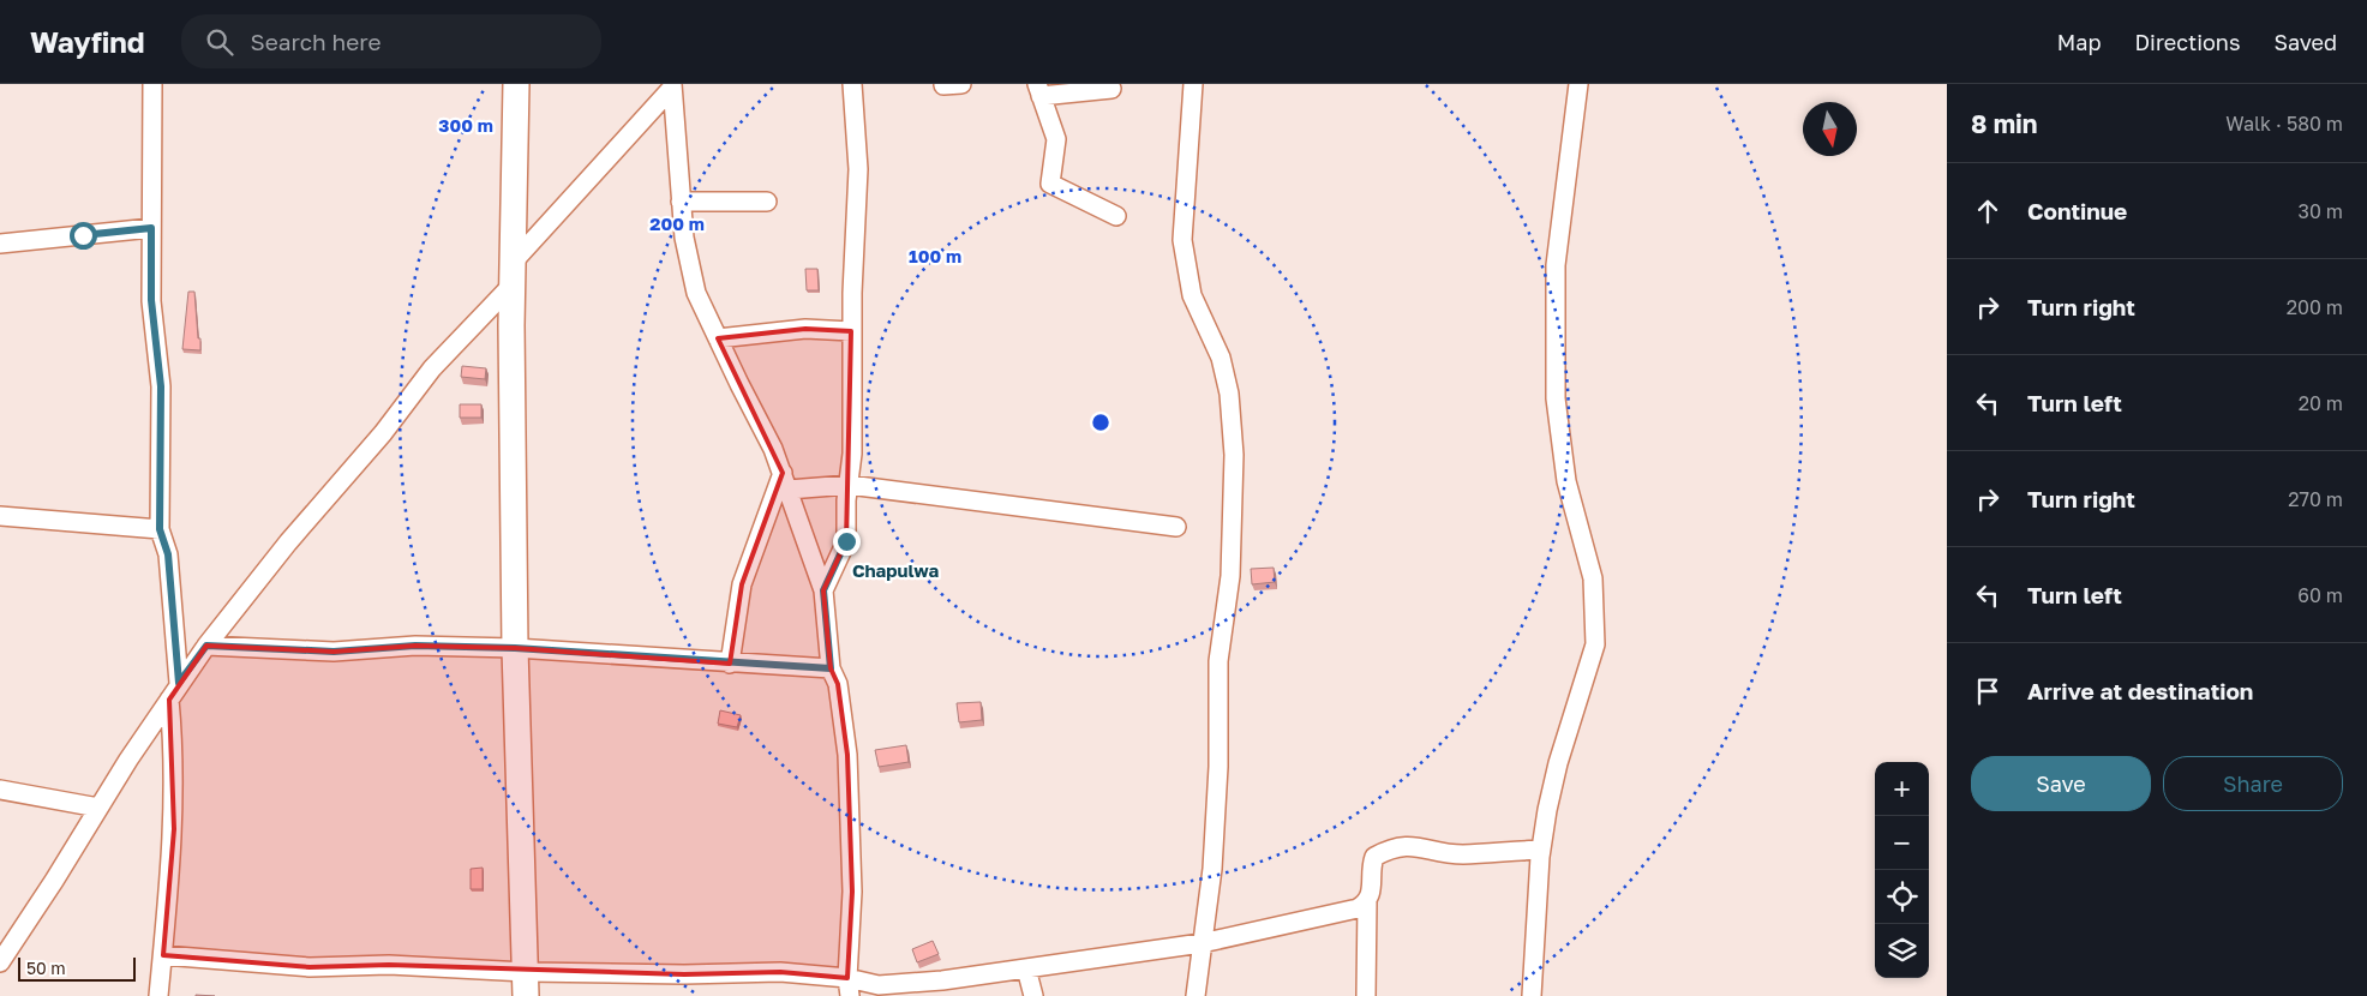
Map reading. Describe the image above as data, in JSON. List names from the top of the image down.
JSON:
{
  "districts": ["Chapulwa"],
  "scale_bar": "50 m",
  "north": "bottom",
  "page": {
    "header": "Wayfind",
    "search": "Search here",
    "nav": ["Map", "Directions", "Saved"],
    "heading": ["8 min", "Walk · 580 m"],
    "list": [
      ["Continue", "30 m"],
      ["Turn right", "200 m"],
      ["Turn left", "20 m"],
      ["Turn right", "270 m"],
      ["Turn left", "60 m"],
      "Arrive at destination"
    ],
    "buttons": ["Save", "Share"],
    "map_buttons": ["+", "−"],
    "scale": "50 m"
  },
  "rings": ["300 m", "200 m", "100 m"]
}
